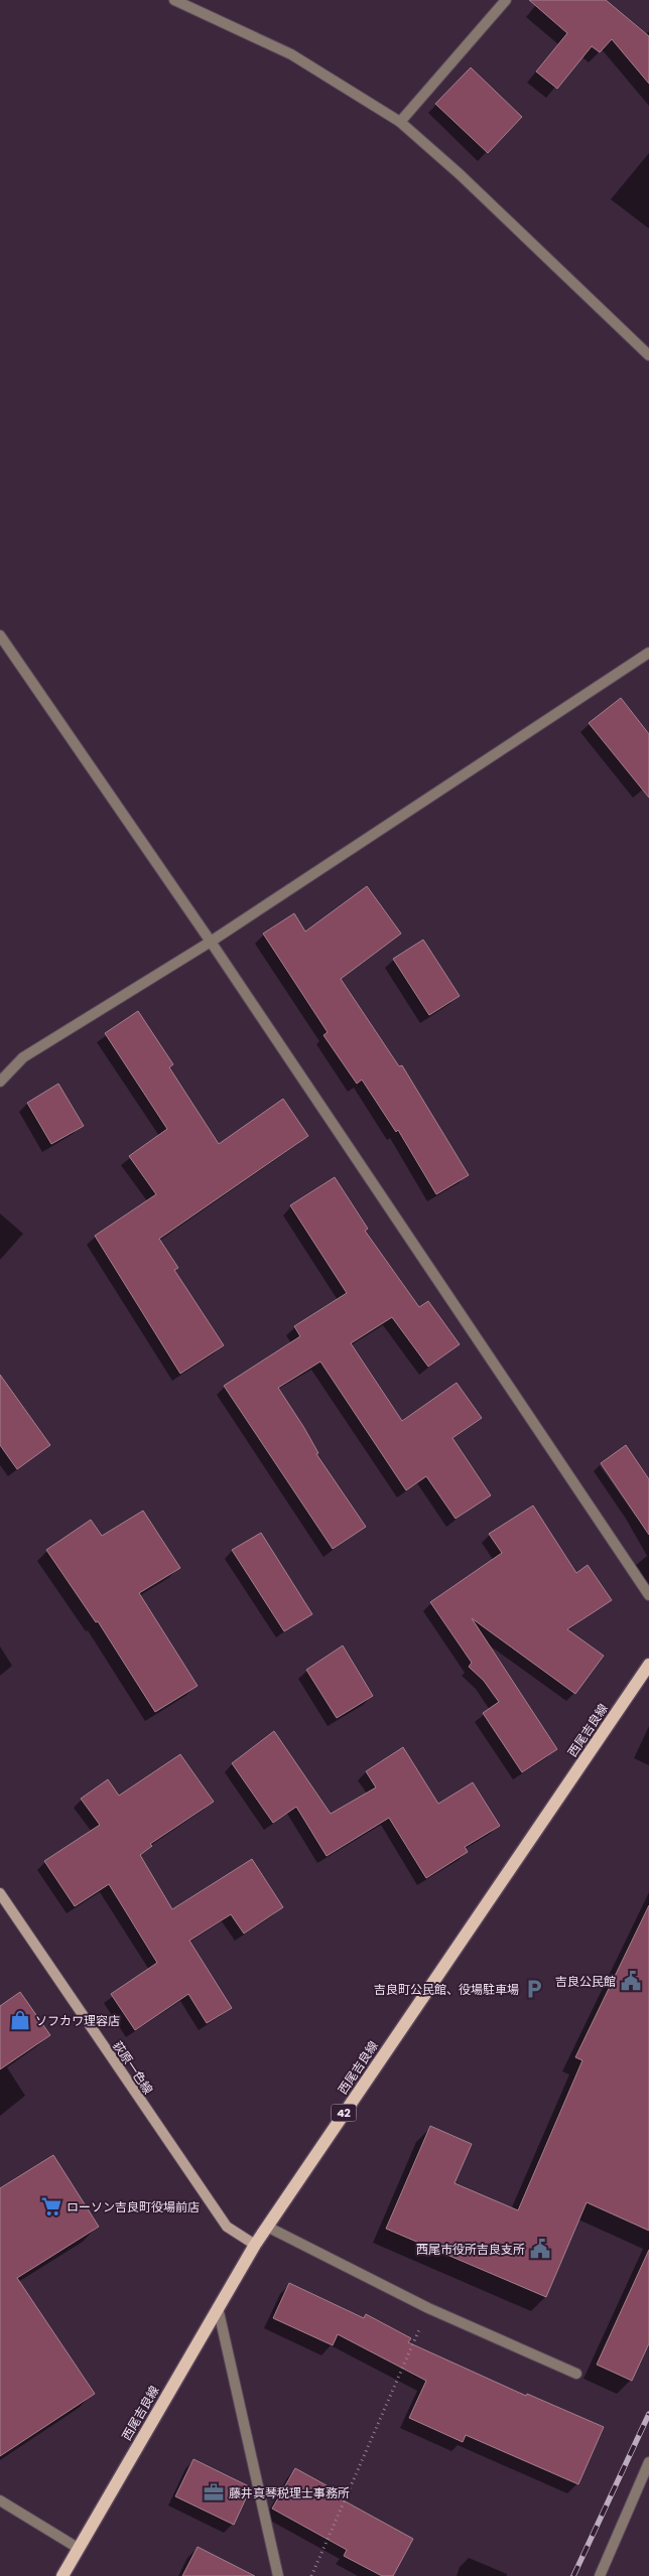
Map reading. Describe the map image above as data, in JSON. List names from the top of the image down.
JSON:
{
  "streets": {
    "main road": ["西尾吉良線", "荻原一色線", "42"]
  },
  "crossings": [
    ["西尾吉良線", "荻原一色線"]
  ],
  "places": {
    "public building": ["吉良公民館", "西尾市役所吉良支所"],
    "parking": ["吉良町公民館、役場駐車場"],
    "shop": ["ソフカワ理容店"],
    "supermarket": ["ローソン吉良町役場前店"],
    "office": ["藤井真琴税理士事務所"]
  }
}
